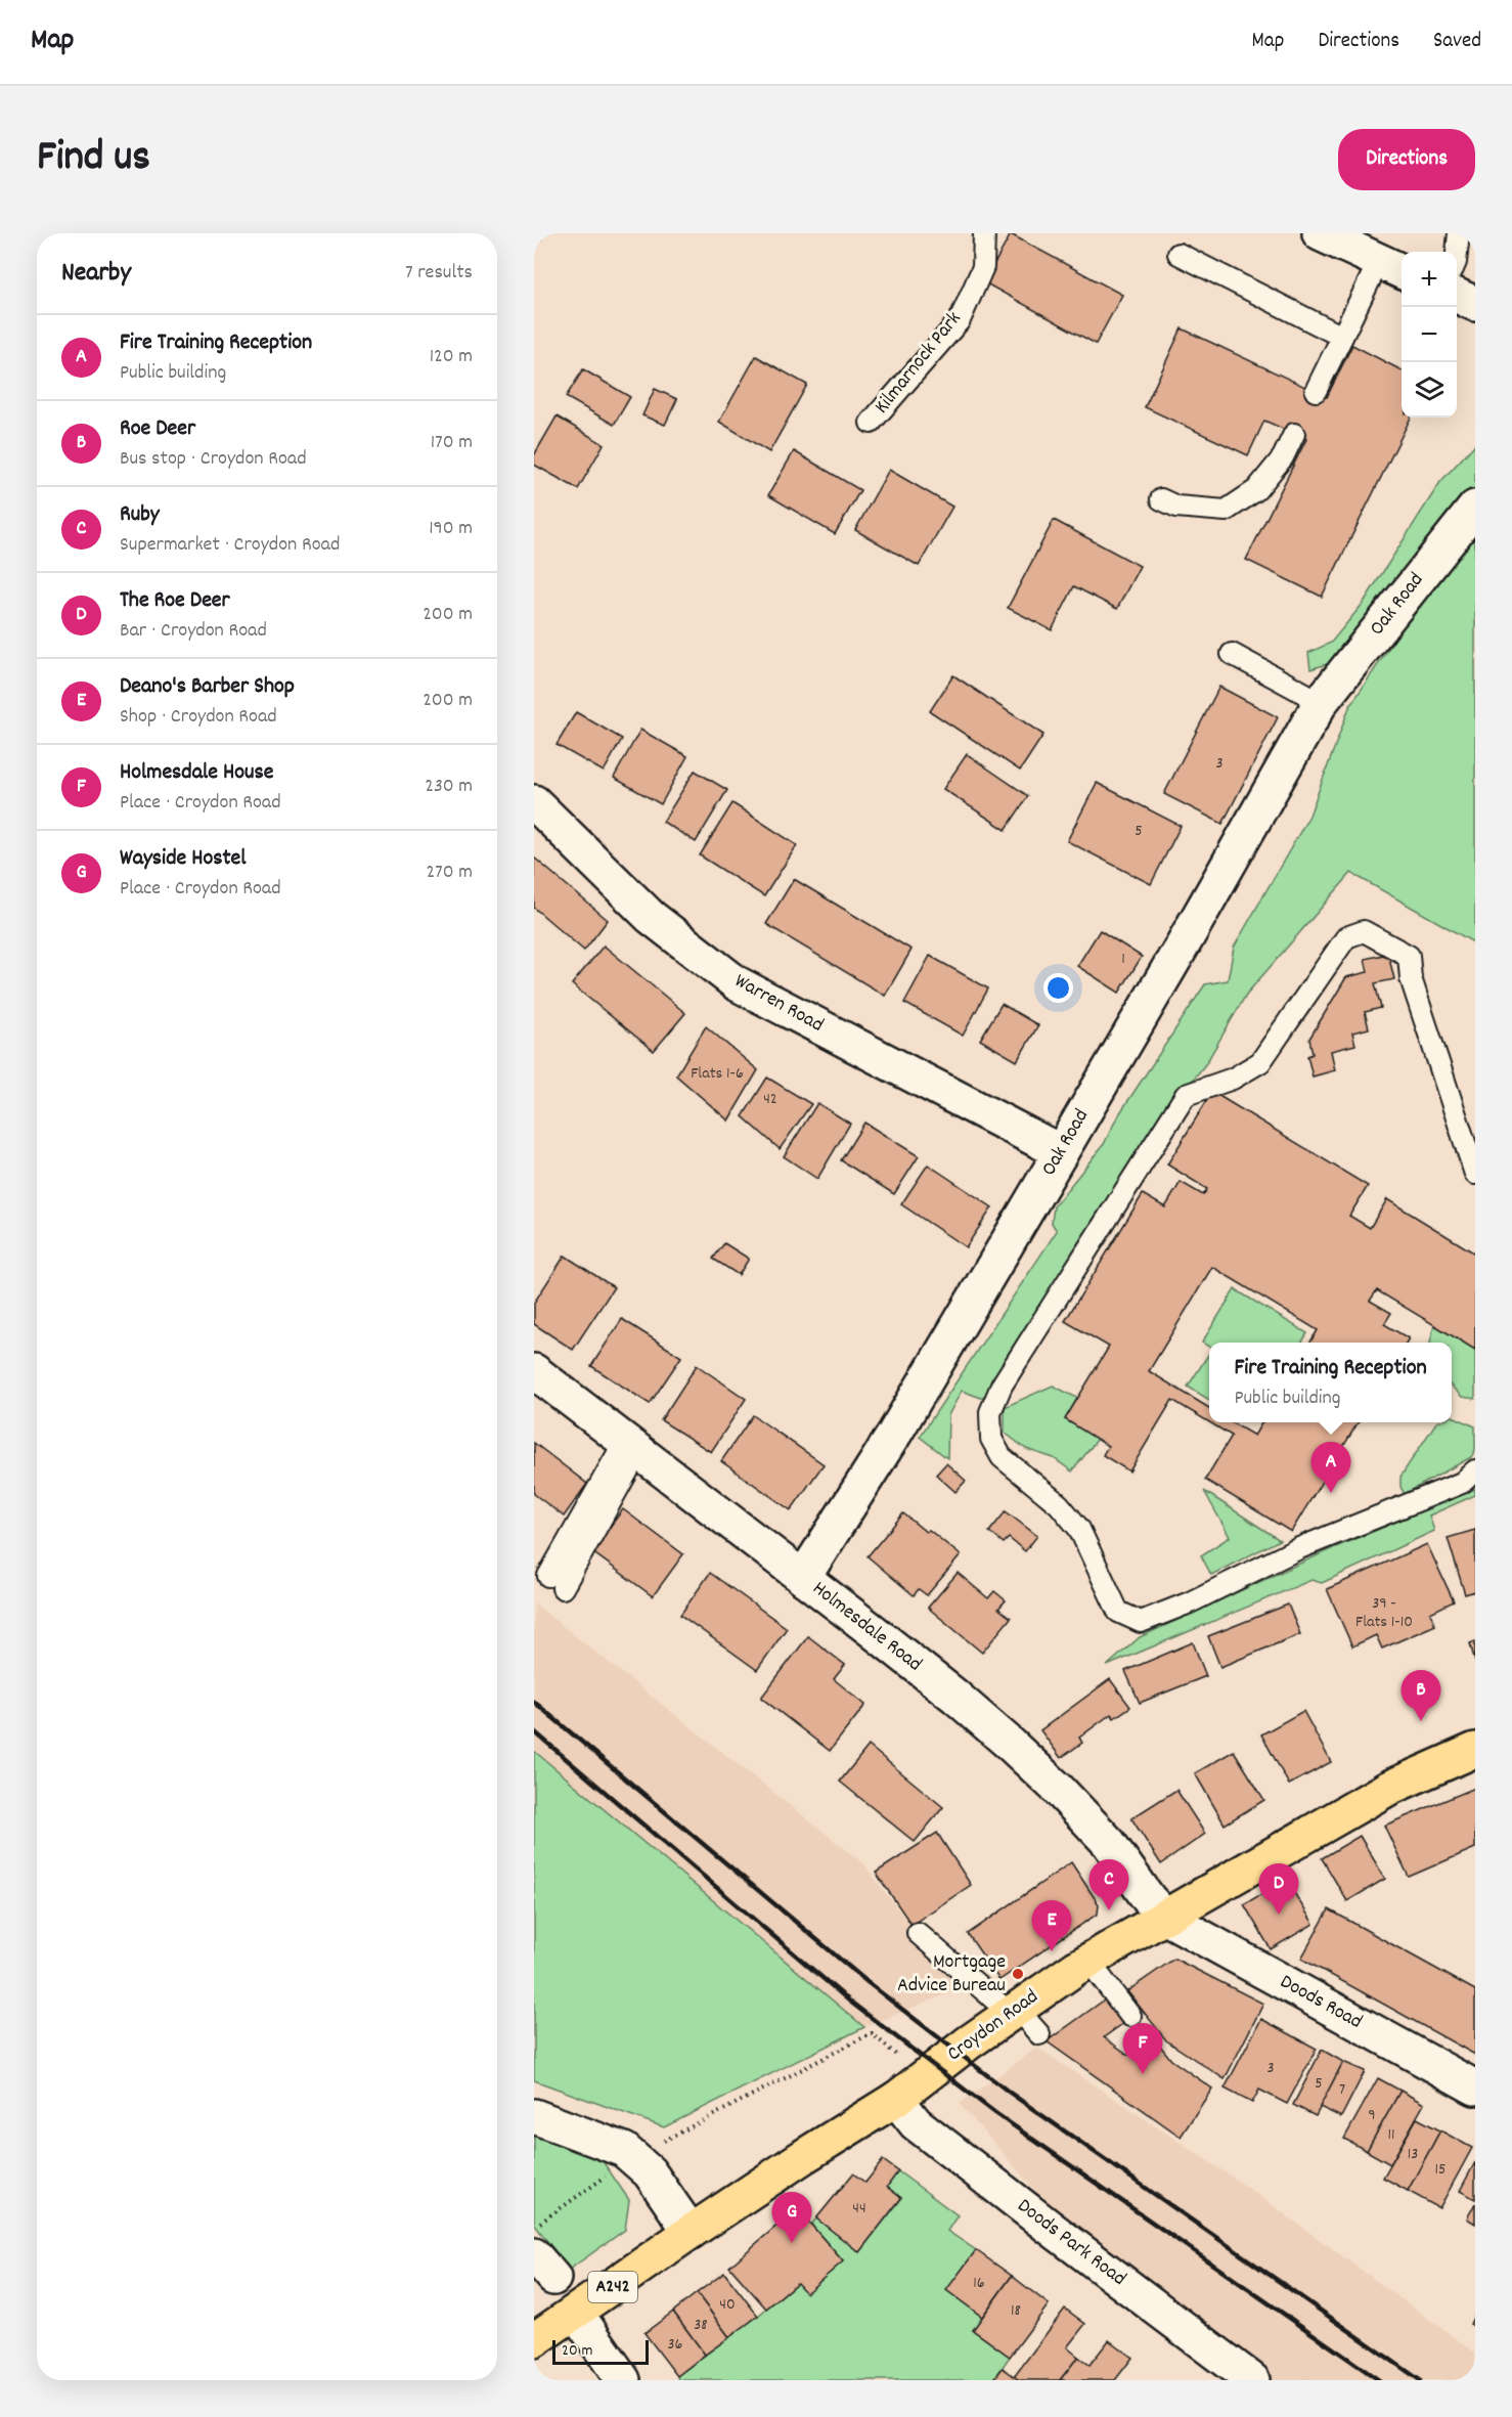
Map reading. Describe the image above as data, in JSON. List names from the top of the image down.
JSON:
{
  "streets": {
    "main road": ["Croydon Road", "A242"],
    "street": [
      "Oak Road",
      "Warren Road",
      "Holmesdale Road",
      "Doods Road",
      "Doods Park Road"
    ],
    "lane": ["Kilmarnock Park"]
  },
  "crossings": [
    ["Oak Road", "Warren Road"],
    ["Oak Road", "Holmesdale Road"],
    ["Holmesdale Road", "Doods Road"],
    ["Holmesdale Road", "Croydon Road"],
    ["Doods Road", "Croydon Road"],
    ["Croydon Road", "Doods Park Road"]
  ],
  "places": ["Mortgage Advice Bureau"],
  "house_numbers": [
    "3",
    "5",
    "1",
    "Flats 1-6",
    "42",
    "39 - Flats 1-10",
    "3",
    "5",
    "7",
    "9",
    "11",
    "13",
    "15",
    "44",
    "16",
    "40",
    "18",
    "38",
    "36"
  ],
  "scale_bar": "20 m",
  "page": {
    "header": "Map",
    "nav": ["Map", "Directions", "Saved"],
    "title": "Find us",
    "buttons": "Directions",
    "heading": ["Nearby", "7 results"],
    "map_buttons": ["+", "−"],
    "list": [
      {
        "mark": "A",
        "name": "Fire Training Reception",
        "note": "Public building",
        "value": "120 m"
      },
      {
        "mark": "B",
        "name": "Roe Deer",
        "note": "Bus stop · Croydon Road",
        "value": "170 m"
      },
      {
        "mark": "C",
        "name": "Ruby",
        "note": "Supermarket · Croydon Road",
        "value": "190 m"
      },
      {
        "mark": "D",
        "name": "The Roe Deer",
        "note": "Bar · Croydon Road",
        "value": "200 m"
      },
      {
        "mark": "E",
        "name": "Deano's Barber Shop",
        "note": "Shop · Croydon Road",
        "value": "200 m"
      },
      {
        "mark": "F",
        "name": "Holmesdale House",
        "note": "Place · Croydon Road",
        "value": "230 m"
      },
      {
        "mark": "G",
        "name": "Wayside Hostel",
        "note": "Place · Croydon Road",
        "value": "270 m"
      }
    ],
    "popup": ["Fire Training Reception", "Public building"],
    "pins": [
      "A",
      "B",
      "C",
      "D",
      "E",
      "F",
      "G"
    ],
    "scale": "20 m"
  }
}
